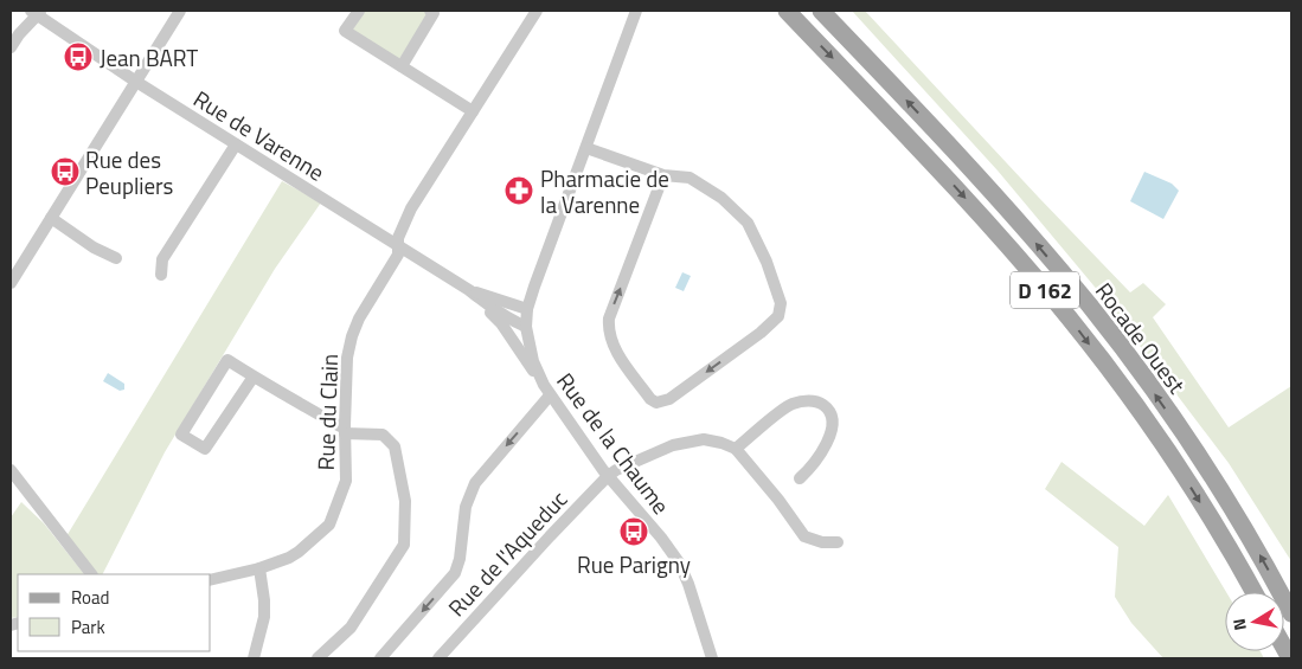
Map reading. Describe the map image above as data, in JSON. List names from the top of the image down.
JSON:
{
  "streets": {
    "main road": ["D 162", "Rocade Ouest"],
    "street": [
      "Rue de Varenne",
      "Rue du Clain",
      "Rue de la Chaume",
      "Rue de l'Aqueduc"
    ]
  },
  "crossings": [
    ["Rue de Varenne", "Rue du Clain"],
    ["Rue de Varenne", "Rue de la Chaume"],
    ["Rue de la Chaume", "Rue de l'Aqueduc"]
  ],
  "places": {
    "bus stop": ["Jean BART", "Rue des Peupliers", "Rue Parigny"],
    "pharmacy": ["Pharmacie de la Varenne"]
  },
  "legend": ["Road", "Park"],
  "north": "left"
}
